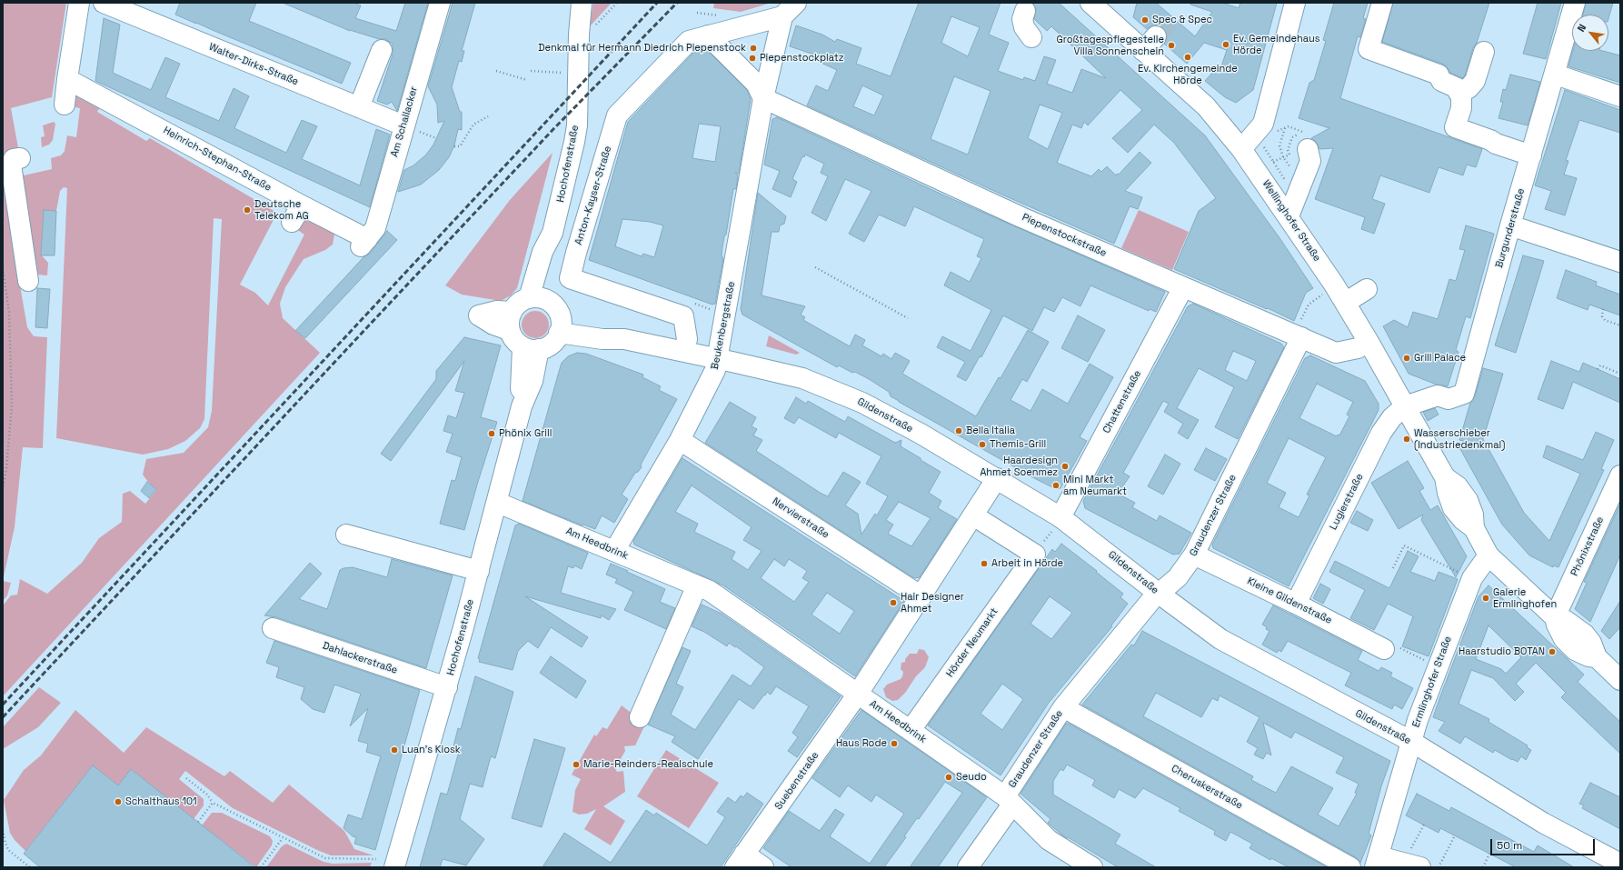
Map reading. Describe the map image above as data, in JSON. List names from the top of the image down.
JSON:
{
  "streets": {
    "street": [
      "Walter-Dirks-Straße",
      "Am Schallacker",
      "Heinrich-Stephan-Straße",
      "Hochofenstraße",
      "Anton-Kayser-Straße",
      "Wellinghofer Straße",
      "Burgunderstraße",
      "Piepenstockstraße",
      "Beukenbergstraße",
      "Chattenstraße",
      "Gildenstraße",
      "Lugierstraße",
      "Graudenzer Straße",
      "Nervierstraße",
      "Am Heedbrink",
      "Phönixstraße",
      "Kleine Gildenstraße",
      "Hörder Neumarkt",
      "Dahlackerstraße",
      "Ermlinghofer Straße",
      "Suebenstraße",
      "Cheruskerstraße"
    ]
  },
  "crossings": [
    ["Walter-Dirks-Straße", "Am Schallacker"],
    ["Am Schallacker", "Heinrich-Stephan-Straße"],
    ["Hochofenstraße", "Gildenstraße"],
    ["Hochofenstraße", "Am Heedbrink"],
    ["Hochofenstraße", "Dahlackerstraße"],
    ["Wellinghofer Straße", "Burgunderstraße"],
    ["Wellinghofer Straße", "Piepenstockstraße"],
    ["Wellinghofer Straße", "Lugierstraße"],
    ["Wellinghofer Straße", "Phönixstraße"],
    ["Wellinghofer Straße", "Ermlinghofer Straße"],
    ["Burgunderstraße", "Lugierstraße"],
    ["Piepenstockstraße", "Beukenbergstraße"],
    ["Piepenstockstraße", "Chattenstraße"],
    ["Piepenstockstraße", "Graudenzer Straße"],
    ["Beukenbergstraße", "Gildenstraße"],
    ["Beukenbergstraße", "Nervierstraße"],
    ["Beukenbergstraße", "Am Heedbrink"],
    ["Chattenstraße", "Gildenstraße"],
    ["Gildenstraße", "Graudenzer Straße"],
    ["Gildenstraße", "Ermlinghofer Straße"],
    ["Lugierstraße", "Kleine Gildenstraße"],
    ["Graudenzer Straße", "Am Heedbrink"],
    ["Graudenzer Straße", "Kleine Gildenstraße"],
    ["Graudenzer Straße", "Cheruskerstraße"],
    ["Am Heedbrink", "Hörder Neumarkt"],
    ["Am Heedbrink", "Suebenstraße"]
  ],
  "places": [
    "Spec & Spec",
    "Ev. Gemeindehaus Hörde",
    "Großtagespflegestelle Villa Sonnenschein",
    "Denkmal für Hermann Diedrich Piepenstock",
    "Ev. Kirchengemeinde Hörde",
    "Piepenstockplatz",
    "Deutsche Telekom AG",
    "Grill Palace",
    "Bella Italia",
    "Phönix Grill",
    "Wasserschieber (Industriedenkmal)",
    "Themis-Grill",
    "Haardesign Ahmet Soenmez",
    "Mini Markt am Neumarkt",
    "Arbeit in Hörde",
    "Galerie Ermlinghofen",
    "Hair Designer Ahmet",
    "Haarstudio BOTAN",
    "Haus Rode",
    "Luan's Kiosk",
    "Marie-Reinders-Realschule",
    "Seudo",
    "Schalthaus 101"
  ],
  "scale_bar": "50 m",
  "north": "top left"
}
